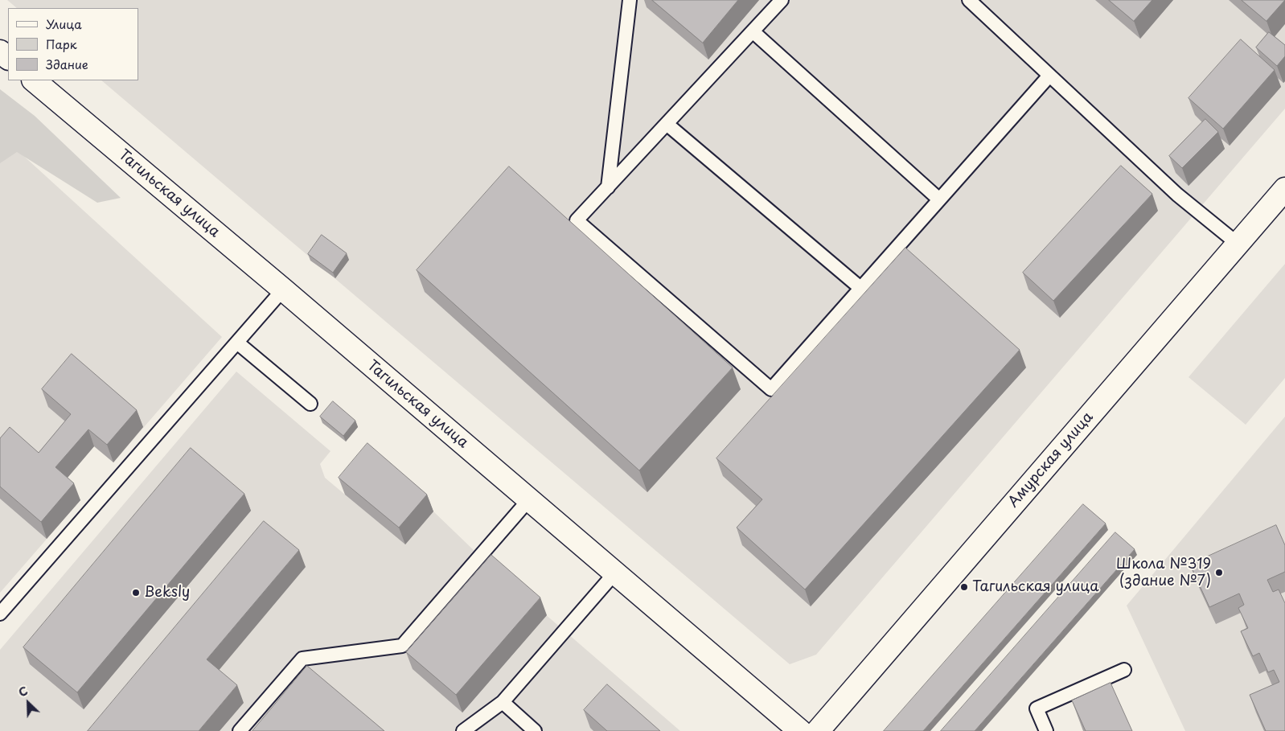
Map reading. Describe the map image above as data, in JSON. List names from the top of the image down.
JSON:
{
  "streets": {
    "street": ["Тагильская улица", "Амурская улица"]
  },
  "places": ["Школа №319 (здание №7)", "Тагильская улица", "Beksly"],
  "legend": ["Улица", "Парк", "Здание"],
  "north": "top left"
}
